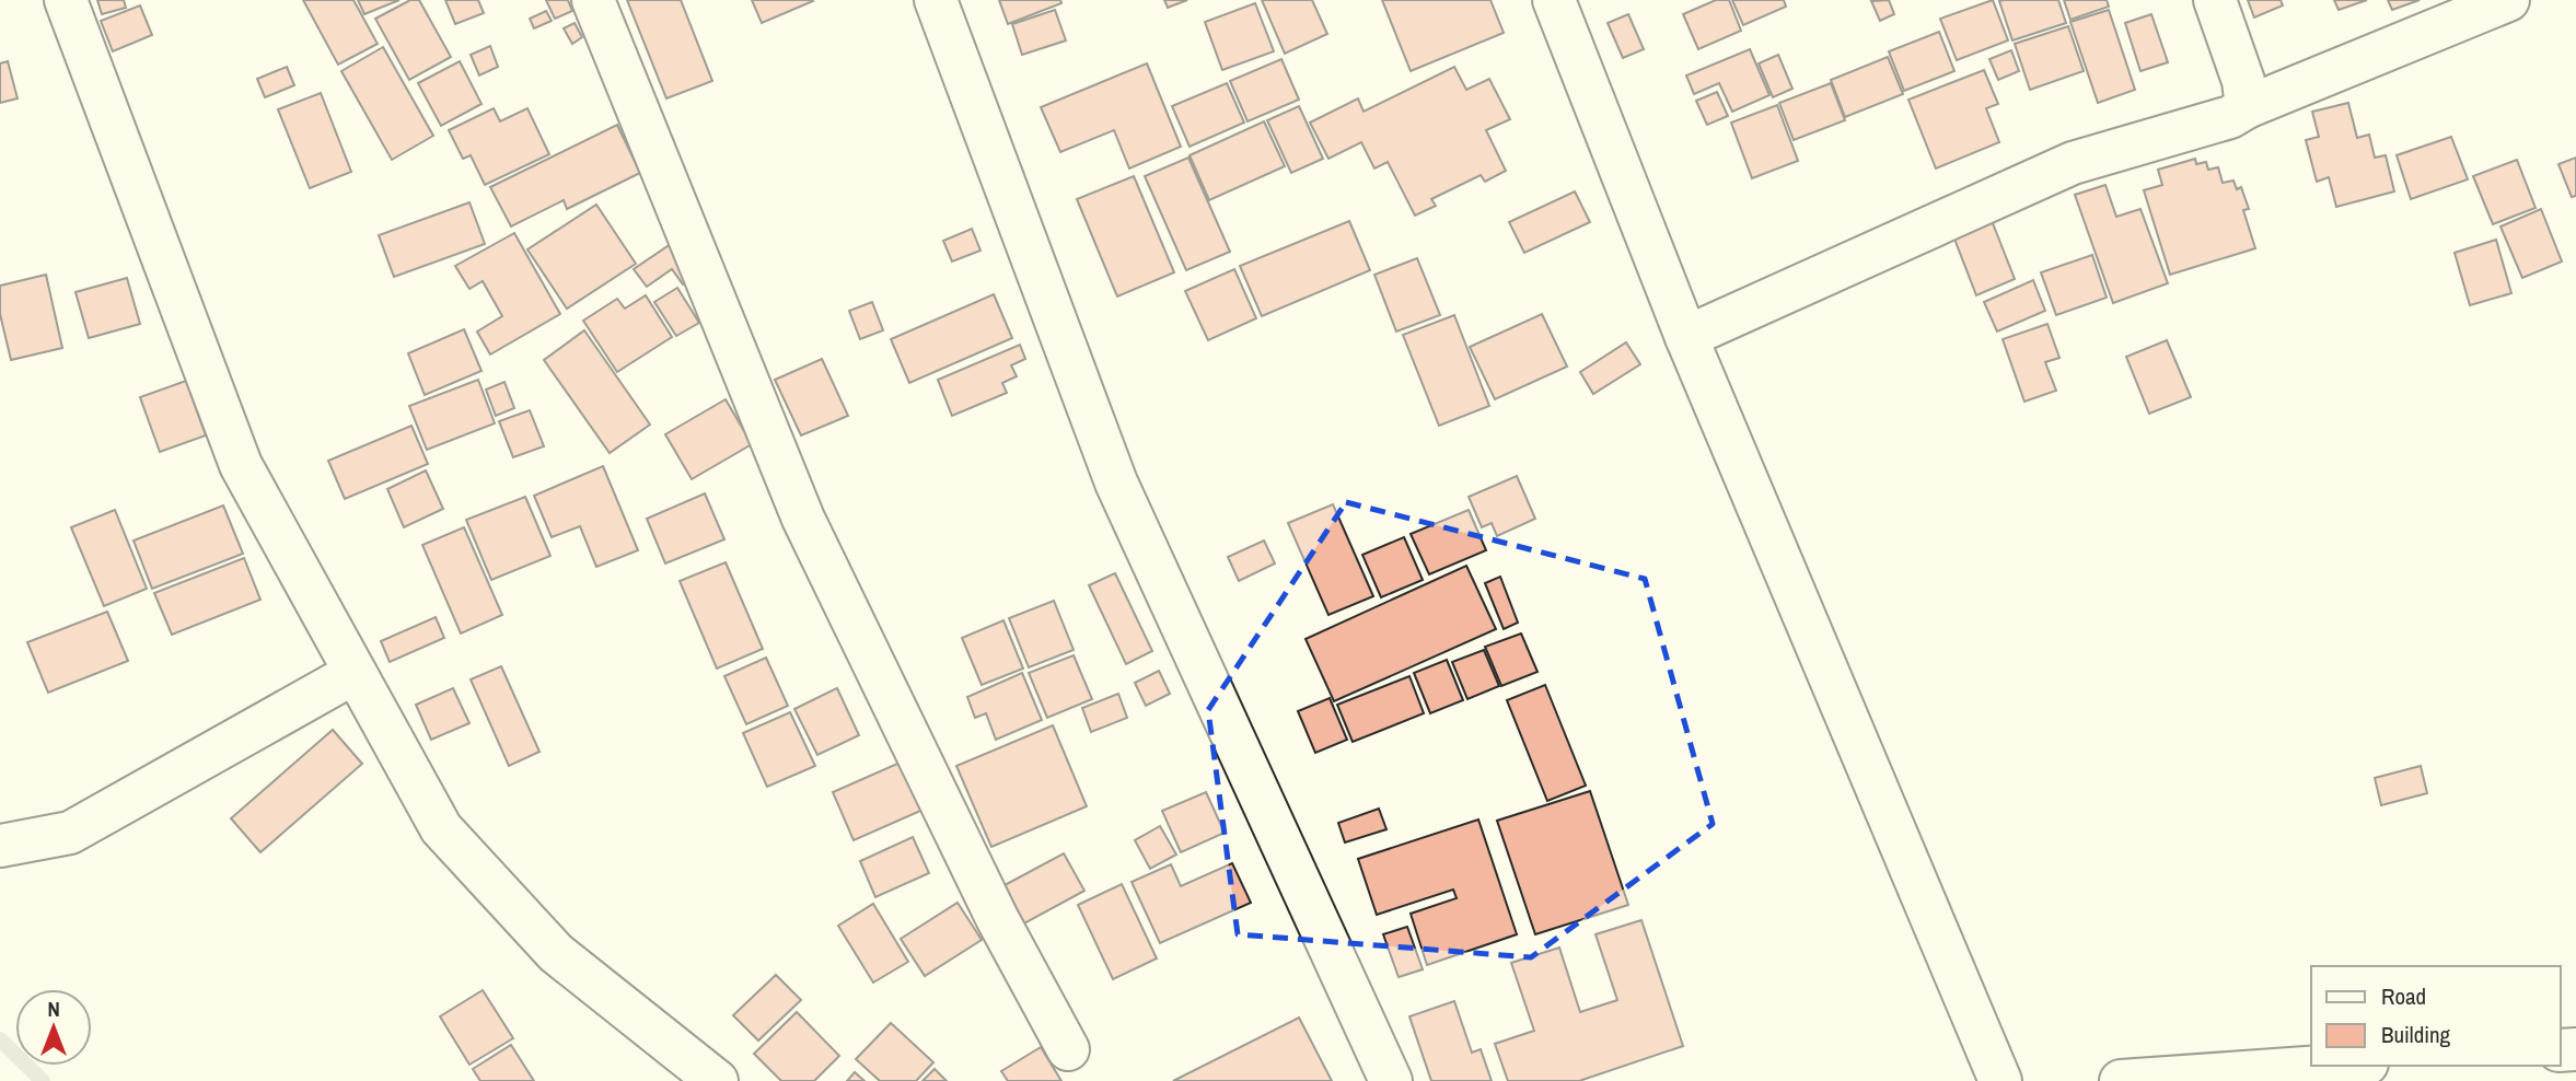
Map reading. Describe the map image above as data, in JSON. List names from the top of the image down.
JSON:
{
  "legend": ["Road", "Building"],
  "north": "top"
}
